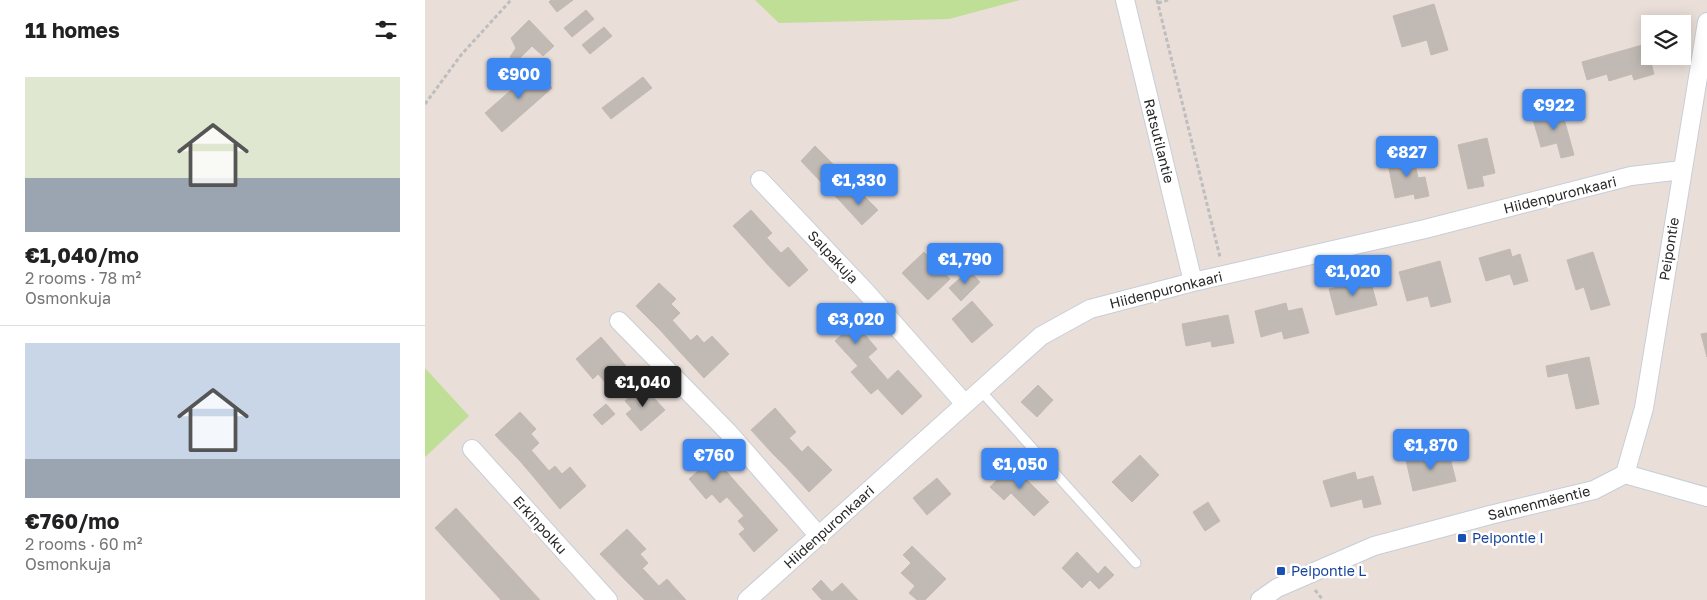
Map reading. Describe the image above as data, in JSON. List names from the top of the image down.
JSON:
{
  "streets": {
    "street": [
      "Ratsutilantie",
      "Hiidenpuronkaari",
      "Peipontie",
      "Salpakuja",
      "Salmenmäentie",
      "Erkinpolku"
    ]
  },
  "crossings": [
    ["Ratsutilantie", "Hiidenpuronkaari"],
    ["Hiidenpuronkaari", "Peipontie"],
    ["Hiidenpuronkaari", "Salpakuja"],
    ["Peipontie", "Salmenmäentie"]
  ],
  "places": {
    "transit": ["Peipontie I", "Peipontie L"]
  },
  "page": {
    "heading": "11 homes",
    "price": [
      "€900",
      "€922",
      "€827",
      "€1,330",
      "€1,790",
      "€1,020",
      "€3,020",
      "€1,040",
      "€1,870",
      "€760",
      "€1,050"
    ],
    "list": [
      {
        "name": "€1,040/mo",
        "note": "2 rooms · 78 m² · Osmonkuja"
      },
      {
        "name": "€760/mo",
        "note": "2 rooms · 60 m² · Osmonkuja"
      }
    ]
  }
}
